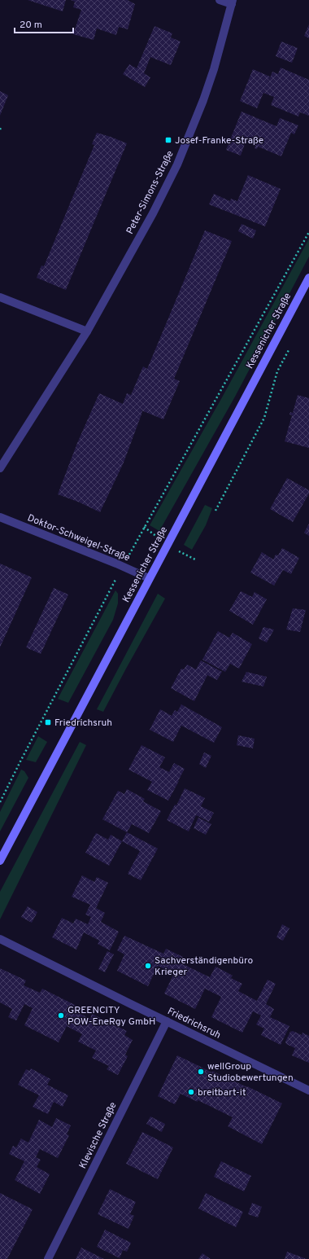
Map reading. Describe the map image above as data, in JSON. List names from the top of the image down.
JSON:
{
  "streets": {
    "main road": ["Kessenicher Straße"],
    "street": [
      "Peter-Simons-Straße",
      "Doktor-Schweigel-Straße",
      "Friedrichsruh",
      "Klevische Straße"
    ]
  },
  "crossings": [
    ["Kessenicher Straße", "Doktor-Schweigel-Straße"],
    ["Friedrichsruh", "Klevische Straße"]
  ],
  "places": {
    "transit": ["Josef-Franke-Straße", "Friedrichsruh"],
    "other": [
      "Sachverständigenbüro Krieger",
      "GREENCITY POW-EneRgy GmbH",
      "wellGroup Studiobewertungen",
      "breitbart-it"
    ]
  },
  "scale_bar": "20 m"
}
